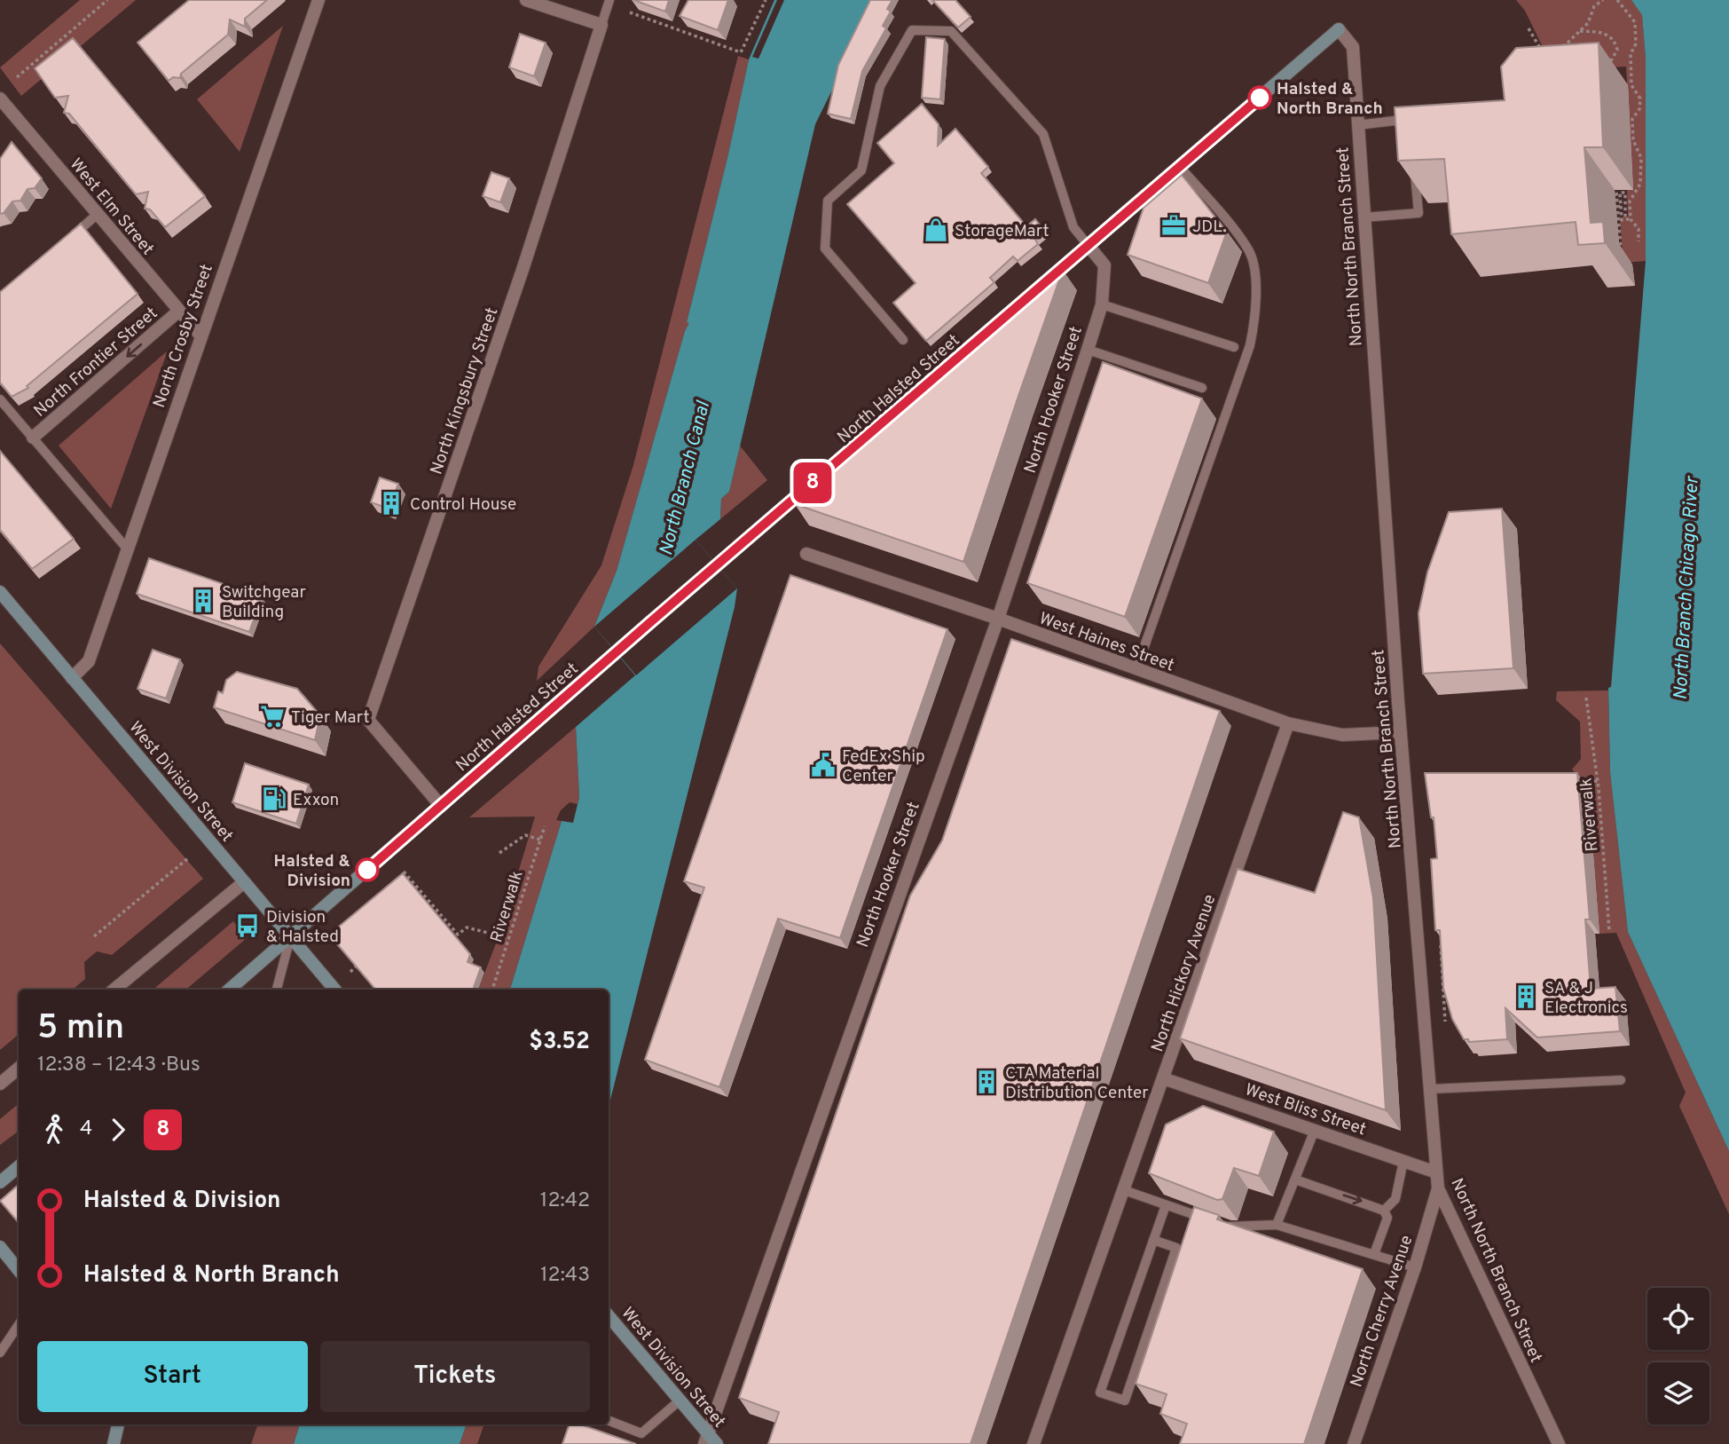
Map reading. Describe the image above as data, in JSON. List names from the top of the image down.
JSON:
{
  "streets": {
    "main road": ["North Halsted Street", "West Division Street"],
    "street": [
      "West Elm Street",
      "North North Branch Street",
      "North Crosby Street",
      "North Frontier Street",
      "North Kingsbury Street",
      "North Hooker Street",
      "West Haines Street",
      "North Hickory Avenue",
      "West Bliss Street",
      "North Cherry Avenue"
    ],
    "path": ["Riverwalk"]
  },
  "crossings": [
    ["West Elm Street", "North Crosby Street"],
    ["West Elm Street", "North Frontier Street"],
    ["North North Branch Street", "North Halsted Street"],
    ["North North Branch Street", "West Haines Street"],
    ["North North Branch Street", "West Bliss Street"],
    ["North North Branch Street", "North Cherry Avenue"],
    ["North Crosby Street", "West Division Street"],
    ["North Halsted Street", "North Kingsbury Street"],
    ["North Halsted Street", "North Hooker Street"],
    ["North Halsted Street", "West Division Street"],
    ["North Hooker Street", "West Haines Street"],
    ["North Hooker Street", "West Division Street"],
    ["West Haines Street", "North Hickory Avenue"],
    ["North Hickory Avenue", "West Bliss Street"]
  ],
  "one_way": ["North Frontier Street"],
  "water": ["North Branch Canal", "North Branch Chicago River"],
  "places": {
    "other": ["Halsted & North Branch", "Halsted & Division"],
    "office": ["JDL."],
    "shop": ["StorageMart"],
    "building": [
      "Control House",
      "Switchgear Building",
      "SA & J Electronics",
      "CTA Material Distribution Center"
    ],
    "supermarket": ["Tiger Mart"],
    "public building": ["FedEx Ship Center"],
    "fuel station": ["Exxon"],
    "bus stop": ["Division & Halsted"]
  },
  "lines": ["bus line 8"],
  "page": {
    "on_map": "8",
    "heading": ["5 min", "12:38 – 12:43 · Bus", "$3.52"],
    "legs": ["4", "8"],
    "list": [
      {
        "name": "Halsted & Division",
        "value": "12:42"
      },
      {
        "name": "Halsted & North Branch",
        "value": "12:43"
      }
    ],
    "buttons": ["Start", "Tickets"]
  }
}
